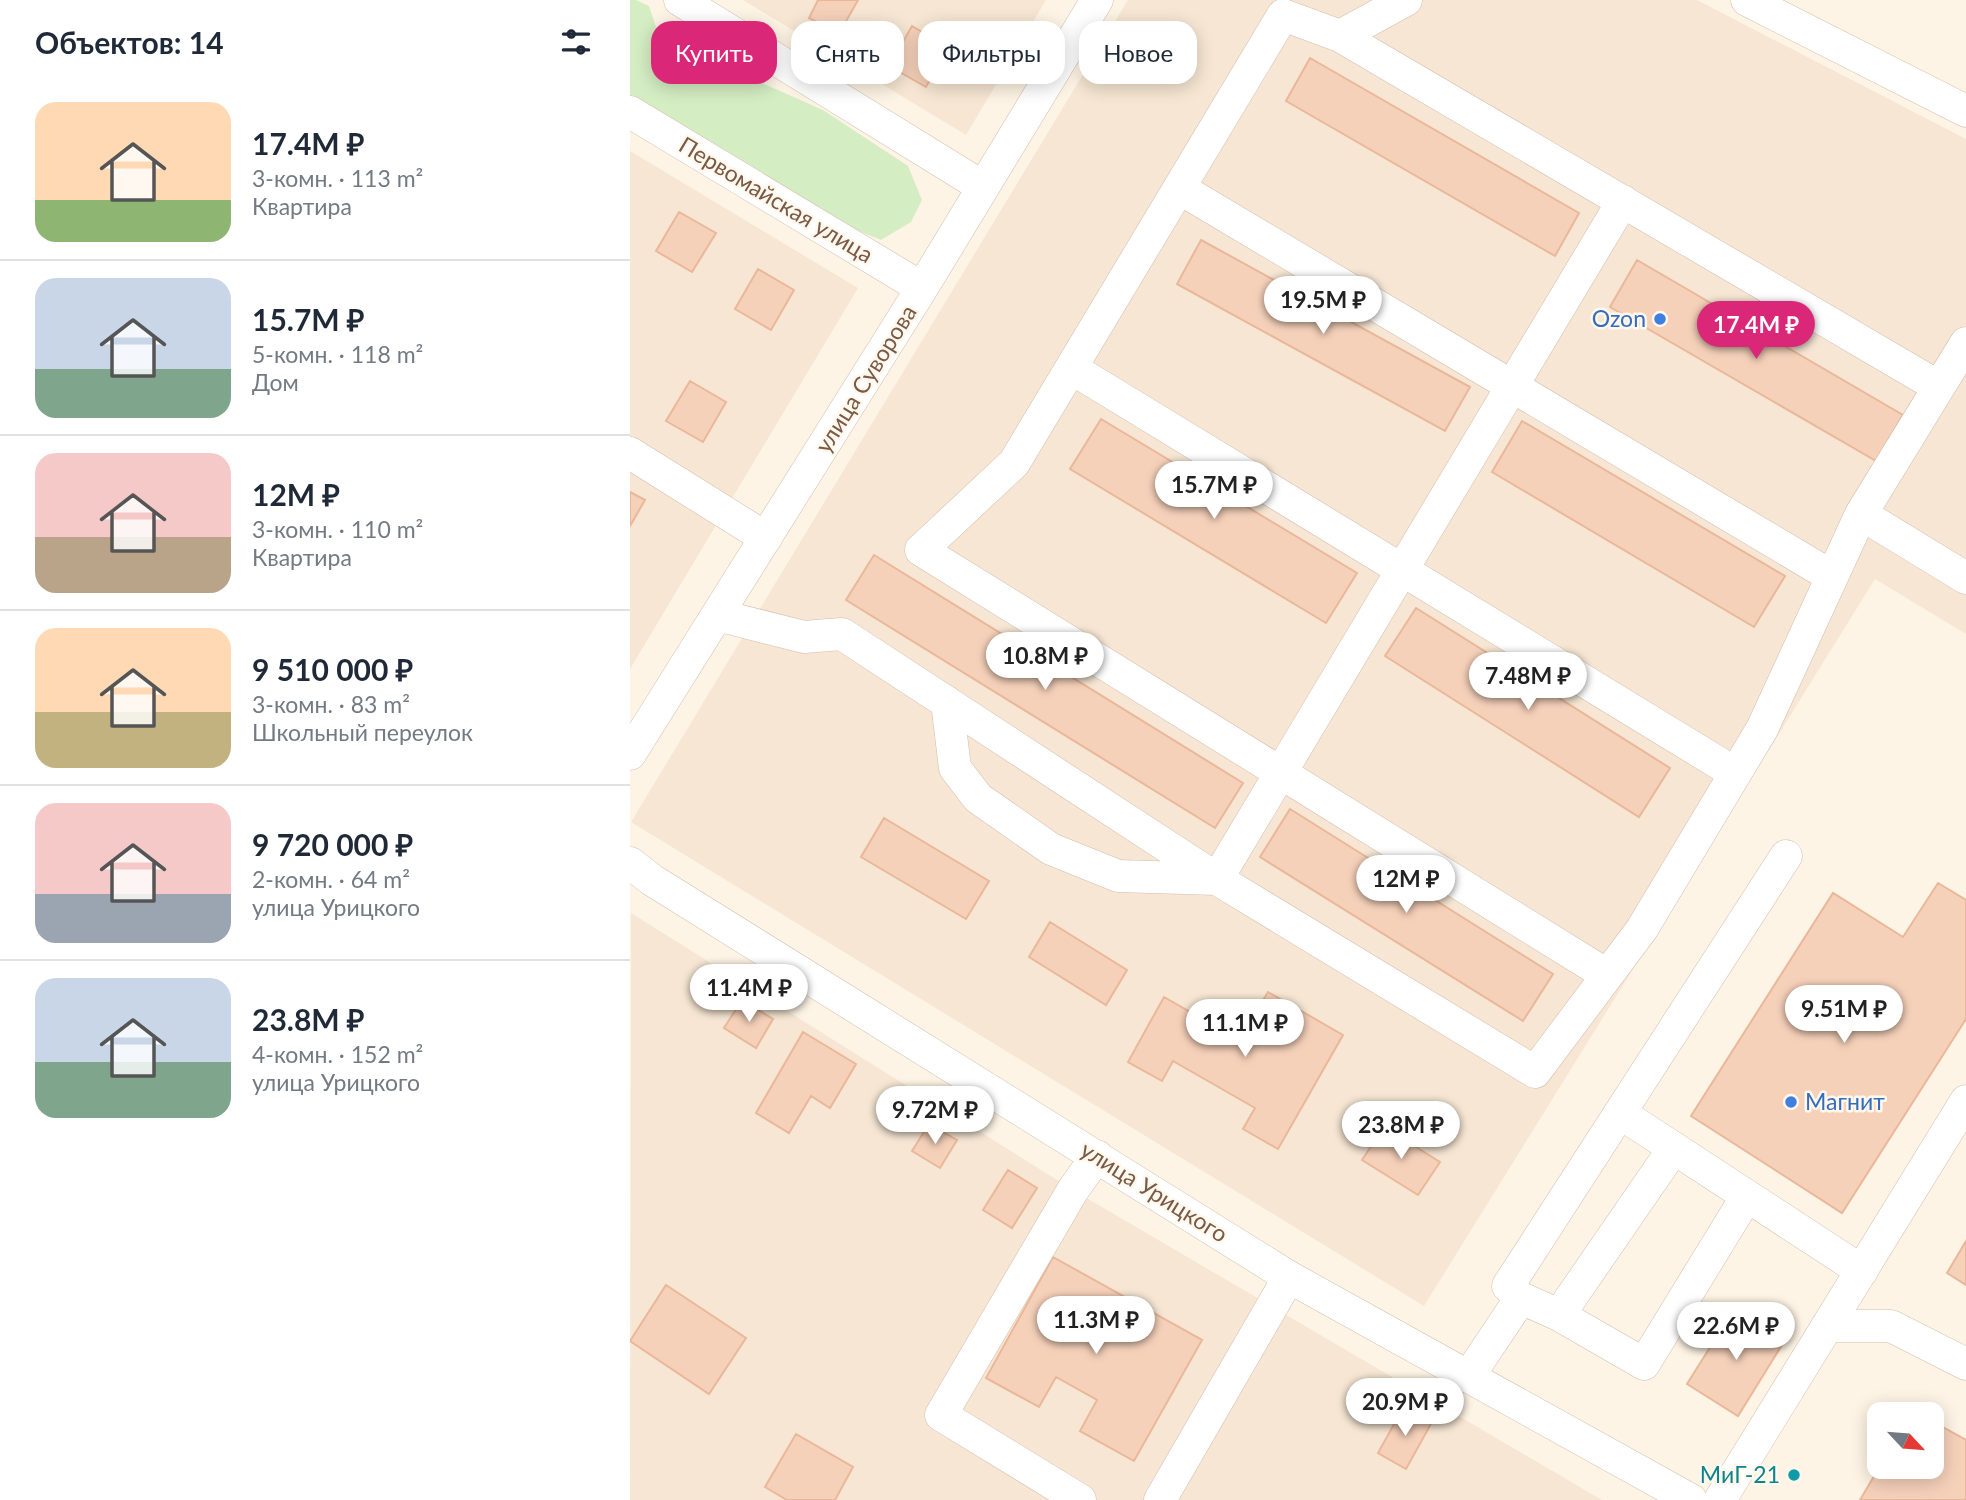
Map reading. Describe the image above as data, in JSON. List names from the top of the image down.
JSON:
{
  "streets": {
    "street": ["Первомайская улица", "улица Суворова", "улица Урицкого"]
  },
  "crossings": [
    ["Первомайская улица", "улица Суворова"]
  ],
  "places": ["Ozon", "Магнит", "МиГ-21"],
  "north": "bottom right",
  "page": {
    "heading": "Объектов: 14",
    "chip": [
      "Купить",
      "Снять",
      "Фильтры",
      "Новое"
    ],
    "list": [
      {
        "name": "17.4M ₽",
        "note": "3-комн. · 113 m² · Квартира"
      },
      {
        "name": "15.7M ₽",
        "note": "5-комн. · 118 m² · Дом"
      },
      {
        "name": "12M ₽",
        "note": "3-комн. · 110 m² · Квартира"
      },
      {
        "name": "9 510 000 ₽",
        "note": "3-комн. · 83 m² · Школьный переулок"
      },
      {
        "name": "9 720 000 ₽",
        "note": "2-комн. · 64 m² · улица Урицкого"
      },
      {
        "name": "23.8M ₽",
        "note": "4-комн. · 152 m² · улица Урицкого"
      }
    ],
    "price": [
      "19.5M ₽",
      "17.4M ₽",
      "15.7M ₽",
      "10.8M ₽",
      "7.48M ₽",
      "12M ₽",
      "11.4M ₽",
      "9.51M ₽",
      "11.1M ₽",
      "9.72M ₽",
      "23.8M ₽",
      "11.3M ₽",
      "22.6M ₽",
      "20.9M ₽"
    ]
  }
}
